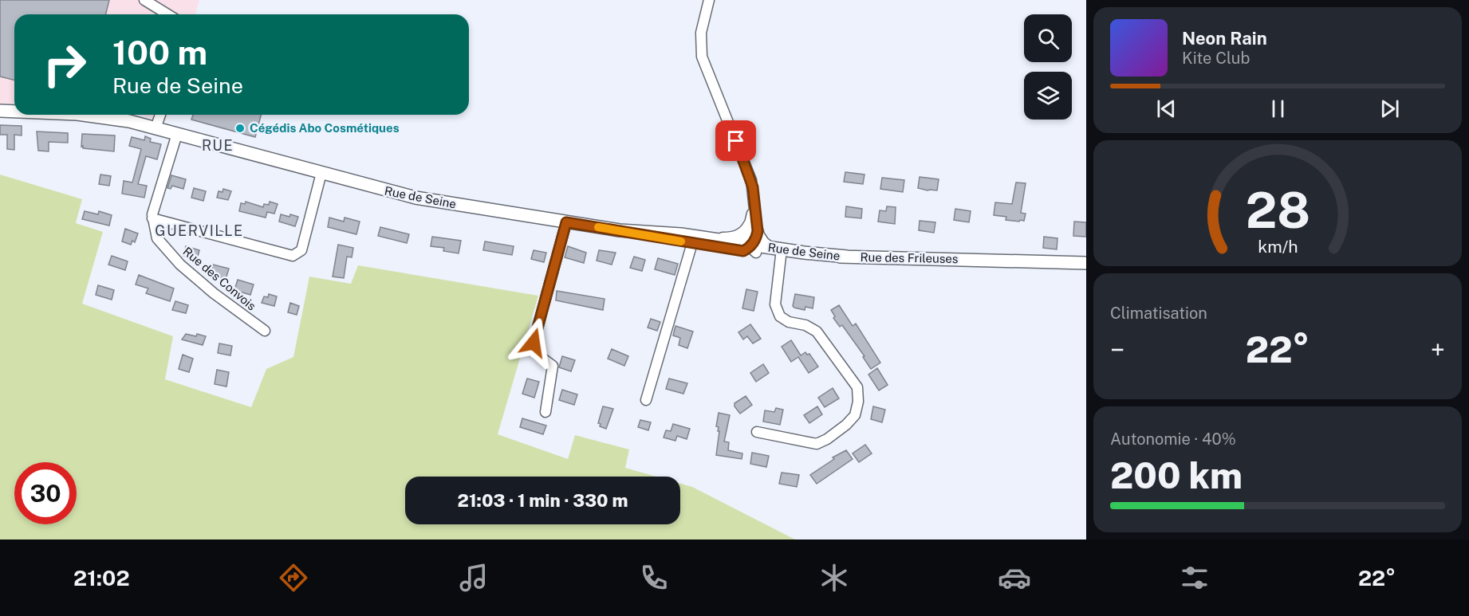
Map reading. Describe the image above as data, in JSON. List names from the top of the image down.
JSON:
{
  "streets": {
    "street": ["Rue de Seine", "Rue des Frileuses", "Rue des Convois"]
  },
  "crossings": [
    ["Rue de Seine", "Rue des Frileuses"]
  ],
  "districts": ["RUE", "GUERVILLE"],
  "places": ["Cégédis Abo Cosmétiques"],
  "page": {
    "turn": ["100 m", "Rue de Seine"],
    "song": ["Neon Rain", "Kite Club"],
    "tile": [
      "Climatisation",
      ["Autonomie · 40%", "200 km"]
    ],
    "heat": ["−", "22°", "+"],
    "limit": "30",
    "trip": "21:03 · 1 min · 330 m",
    "tabs": ["21:02", "22°"],
    "gauge": ["28", "km/h"]
  }
}
